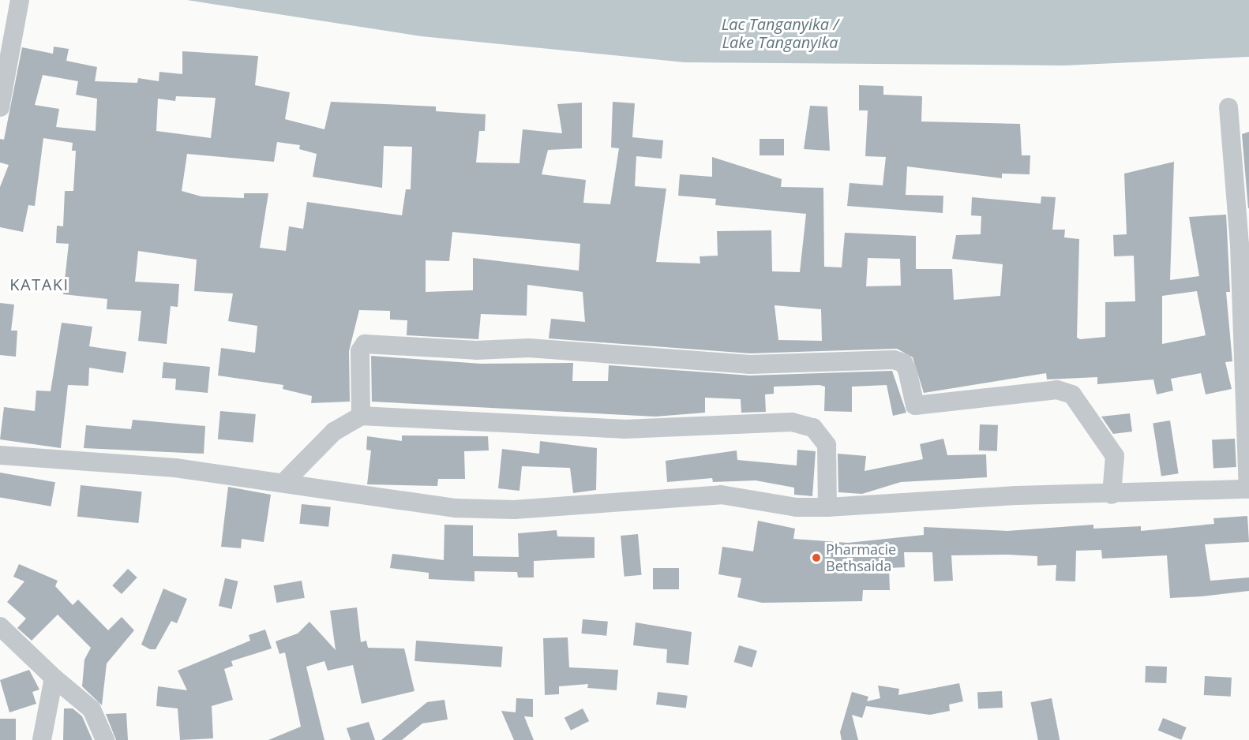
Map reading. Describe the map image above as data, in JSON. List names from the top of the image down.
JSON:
{
  "districts": ["KATAKI"],
  "water": ["Lac Tanganyika / Lake Tanganyika"],
  "places": ["Pharmacie Bethsaida"]
}
